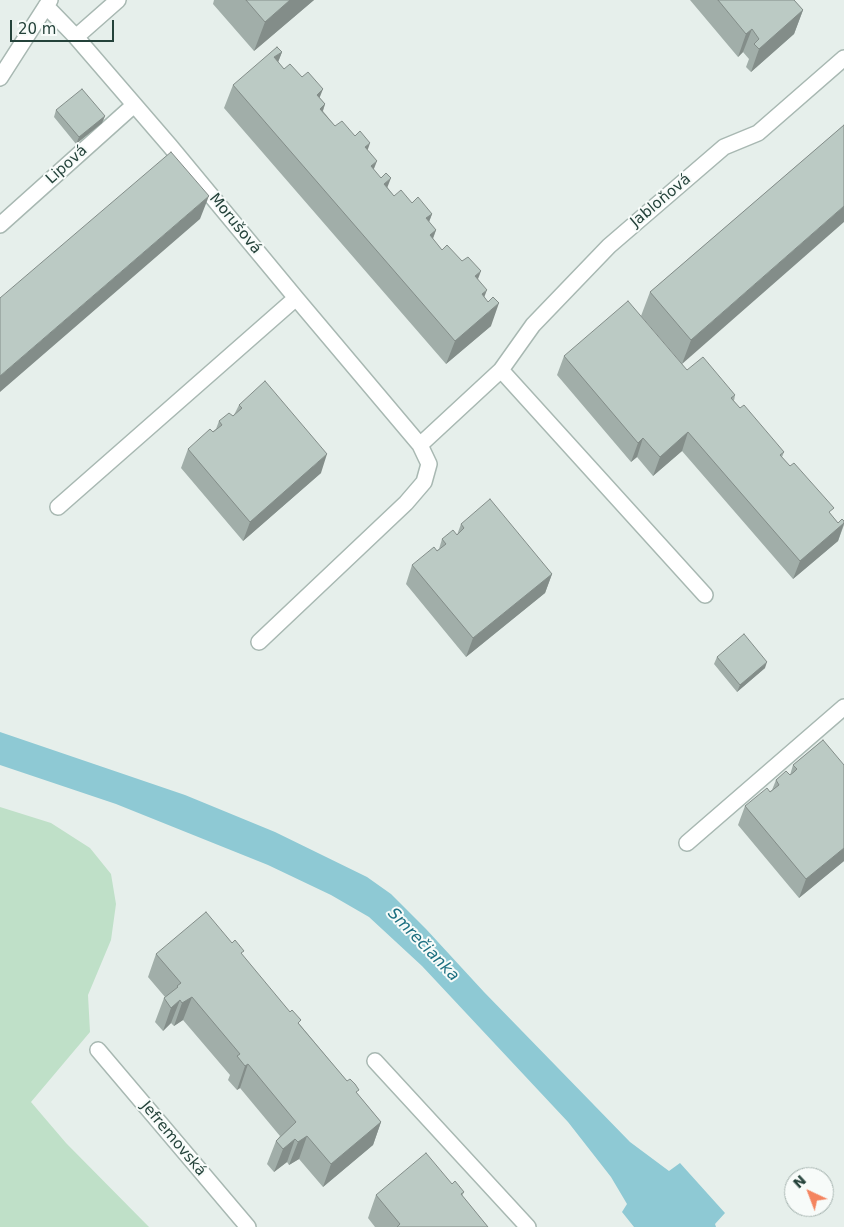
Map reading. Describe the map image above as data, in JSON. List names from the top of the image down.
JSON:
{
  "streets": {
    "street": [
      "Lipová",
      "Jabloňová",
      "Morušová",
      "Jefremovská"
    ]
  },
  "crossings": [
    ["Lipová", "Morušová"],
    ["Jabloňová", "Morušová"]
  ],
  "water": ["Smrečianka"],
  "scale_bar": "20 m",
  "north": "top left"
}
